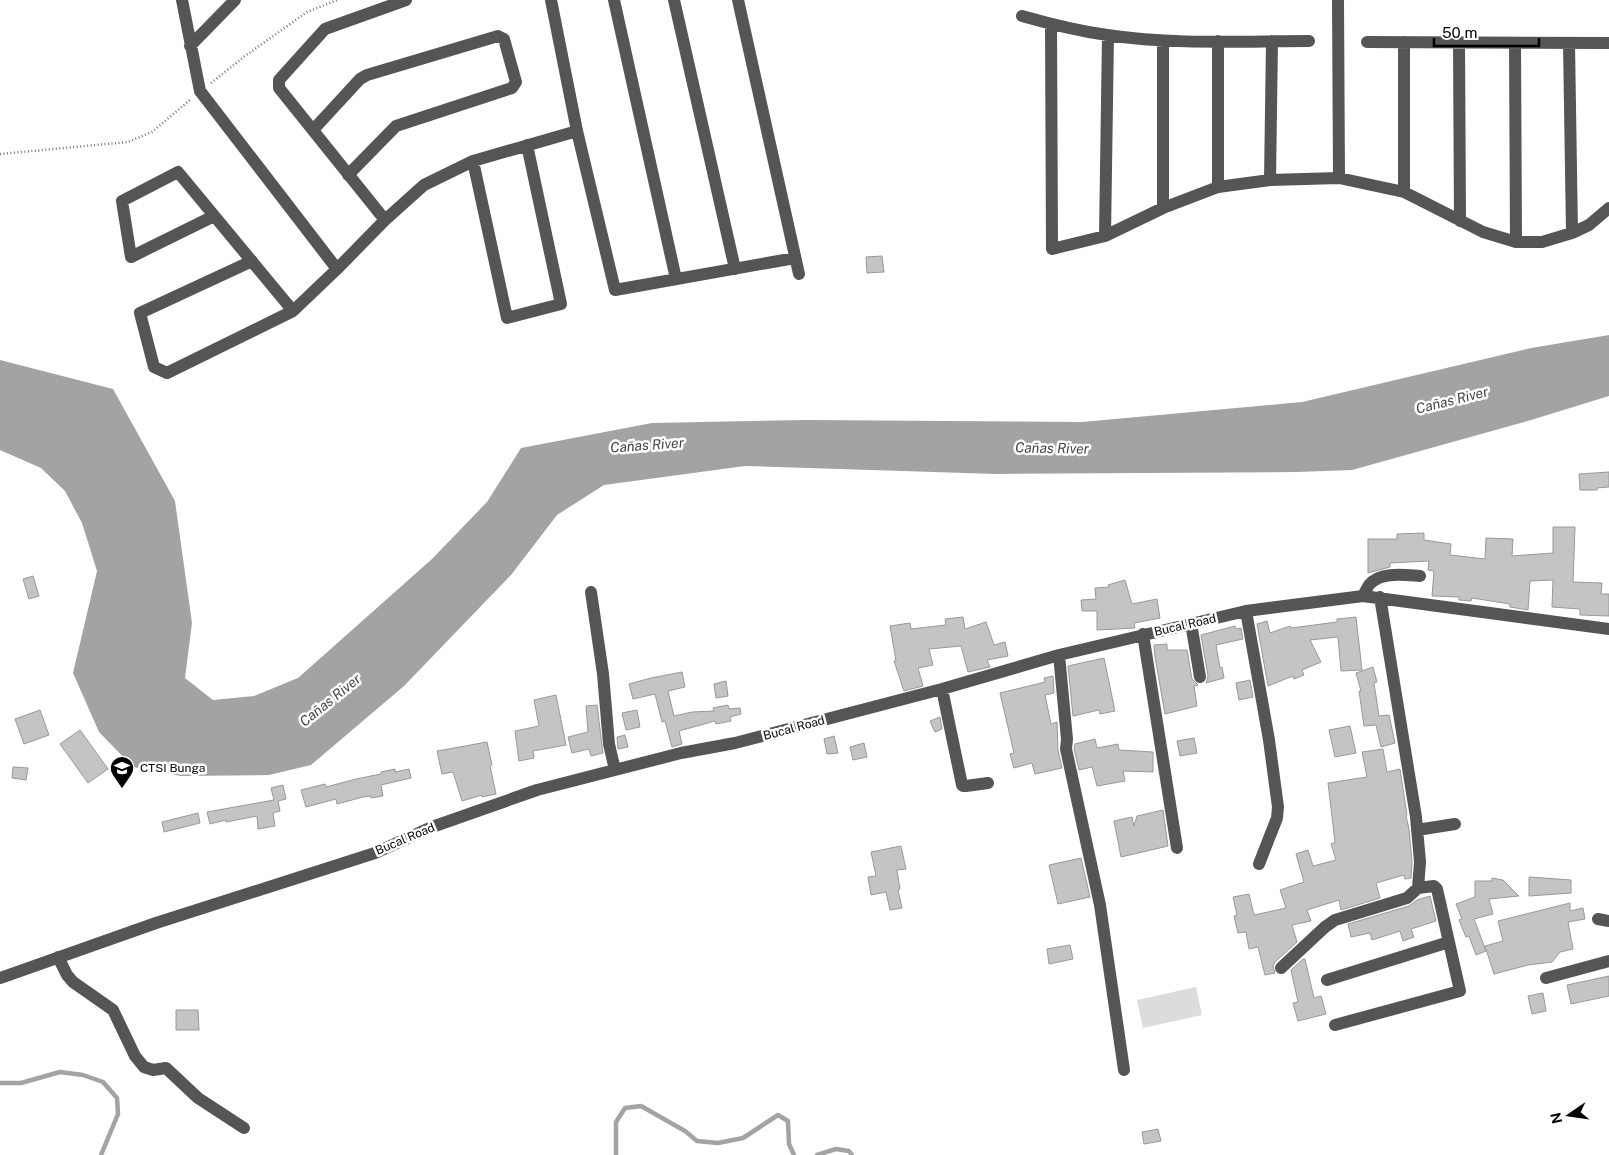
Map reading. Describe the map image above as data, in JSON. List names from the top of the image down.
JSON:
{
  "streets": {
    "street": ["Bucal Road"]
  },
  "water": ["Cañas River"],
  "places": {
    "school or university": ["CTSI Bunga"]
  },
  "scale_bar": "50 m",
  "north": "left"
}
